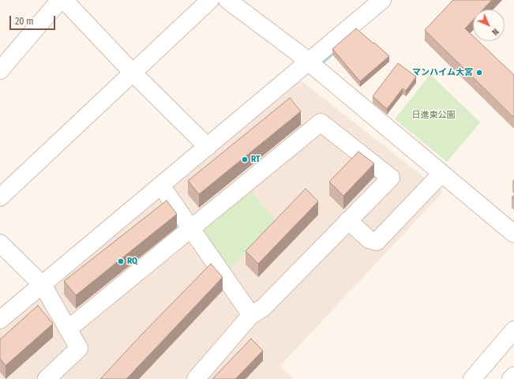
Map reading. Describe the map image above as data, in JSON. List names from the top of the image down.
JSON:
{
  "parks": ["日進東公園"],
  "places": ["マンハイム大宮", "RT", "RQ"],
  "scale_bar": "20 m",
  "north": "bottom right"
}
